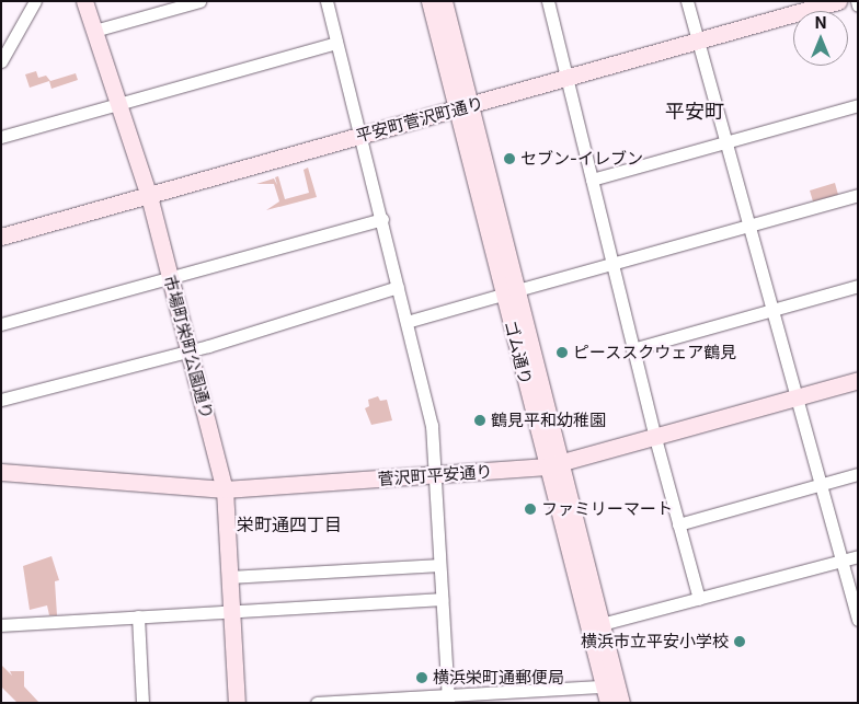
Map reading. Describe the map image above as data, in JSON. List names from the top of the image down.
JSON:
{
  "streets": {
    "street": [
      "平安町菅沢町通り",
      "市場町栄町公園通り",
      "ゴム通り",
      "菅沢町平安通り"
    ]
  },
  "crossings": [
    ["平安町菅沢町通り", "市場町栄町公園通り"],
    ["平安町菅沢町通り", "ゴム通り"],
    ["市場町栄町公園通り", "菅沢町平安通り"],
    ["ゴム通り", "菅沢町平安通り"]
  ],
  "districts": ["平安町", "栄町通四丁目"],
  "places": [
    "セブン-イレブン",
    "ピーススクウェア鶴見",
    "鶴見平和幼稚園",
    "ファミリーマート",
    "横浜市立平安小学校",
    "横浜栄町通郵便局"
  ],
  "north": "top"
}
